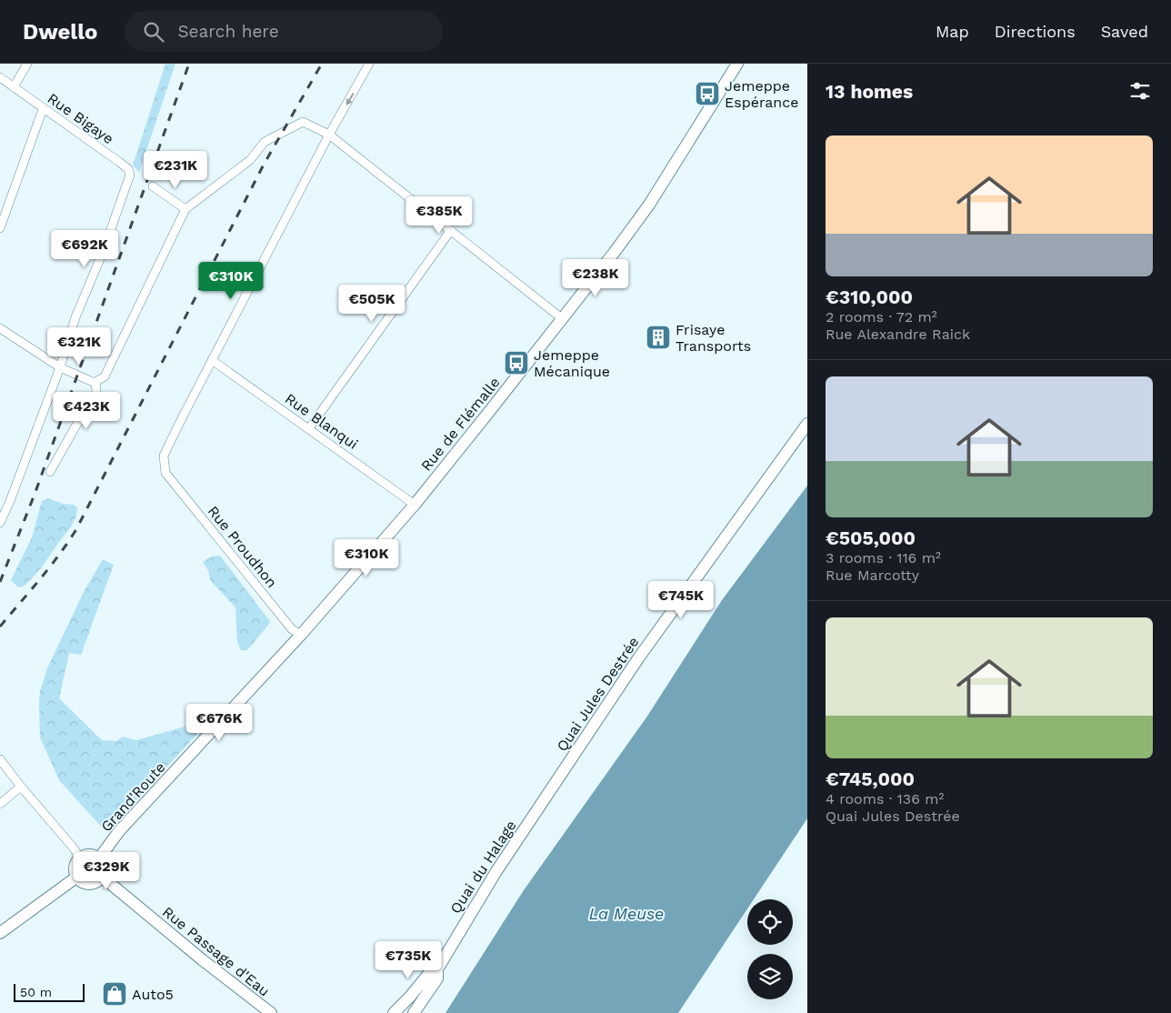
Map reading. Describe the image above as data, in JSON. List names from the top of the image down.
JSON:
{
  "streets": {
    "street": [
      "Rue Bigaye",
      "Rue Blanqui",
      "Rue de Flémalle",
      "Rue Proudhon",
      "Quai Jules Destrée",
      "Grand'Route",
      "Quai du Halage",
      "Rue Passage d'Eau"
    ]
  },
  "crossings": [
    ["Rue Blanqui", "Rue de Flémalle"],
    ["Rue Blanqui", "Rue Proudhon"],
    ["Rue de Flémalle", "Rue Proudhon"],
    ["Rue de Flémalle", "Grand'Route"],
    ["Rue Proudhon", "Grand'Route"],
    ["Quai Jules Destrée", "Quai du Halage"],
    ["Grand'Route", "Rue Passage d'Eau"]
  ],
  "water": ["La Meuse"],
  "places": {
    "bus stop": ["Jemeppe Espérance", "Jemeppe Mécanique"],
    "building": ["Frisaye Transports"],
    "shop": ["Auto5"]
  },
  "scale_bar": "50 m",
  "page": {
    "header": "Dwello",
    "search": "Search here",
    "nav": ["Map", "Directions", "Saved"],
    "heading": "13 homes",
    "list": [
      {
        "name": "€310,000",
        "note": "2 rooms · 72 m² · Rue Alexandre Raick"
      },
      {
        "name": "€505,000",
        "note": "3 rooms · 116 m² · Rue Marcotty"
      },
      {
        "name": "€745,000",
        "note": "4 rooms · 136 m² · Quai Jules Destrée"
      }
    ],
    "price": [
      "€231K",
      "€385K",
      "€692K",
      "€238K",
      "€310K",
      "€505K",
      "€321K",
      "€423K",
      "€310K",
      "€745K",
      "€676K",
      "€329K",
      "€735K"
    ],
    "scale": "50 m"
  }
}
